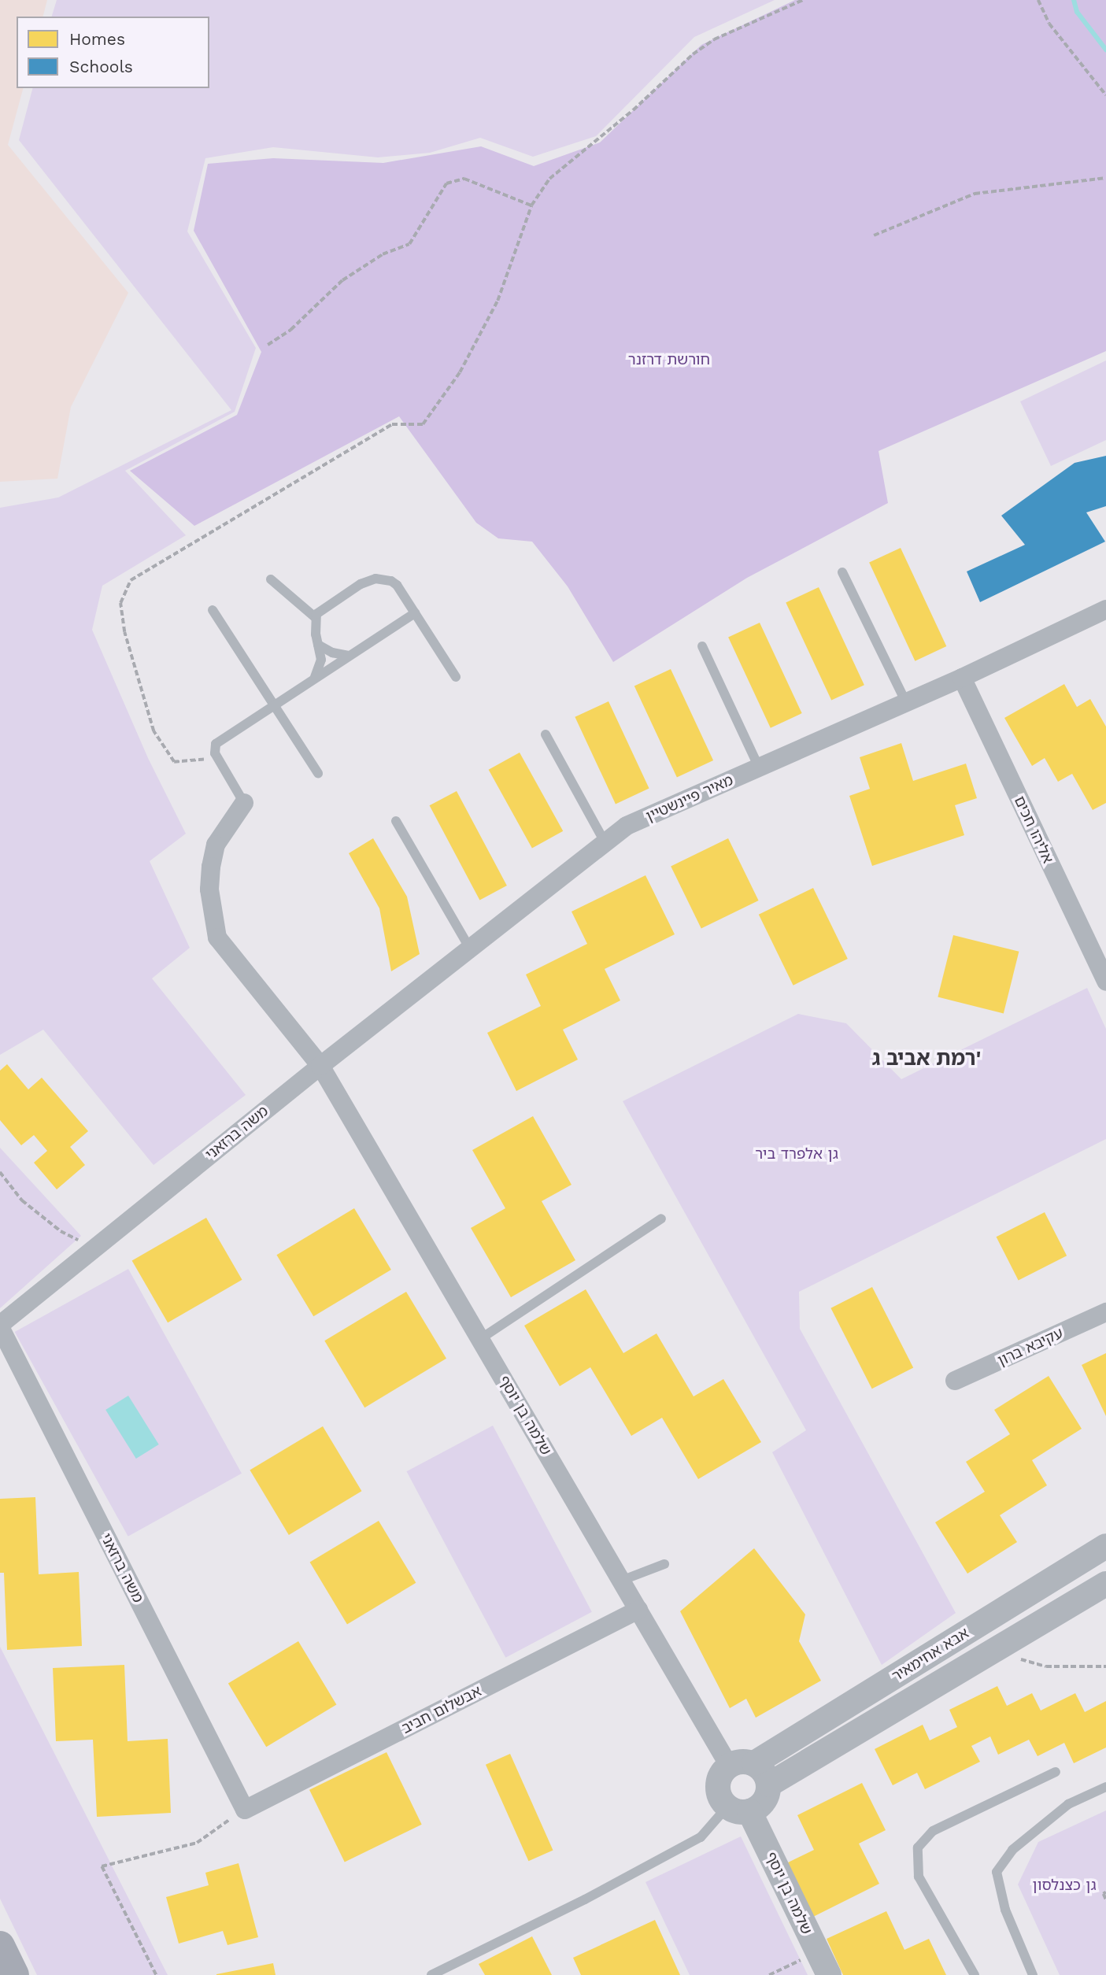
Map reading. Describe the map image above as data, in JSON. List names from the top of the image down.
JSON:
{
  "streets": {
    "street": [
      "מאיר פיינשטיין",
      "אליהו חכים",
      "משה ברזאני",
      "עקיבא ברון",
      "שלמה בן יוסף",
      "אבא אחימאיר",
      "אבשלום חביב"
    ]
  },
  "crossings": [
    ["מאיר פיינשטיין", "אליהו חכים"],
    ["מאיר פיינשטיין", "משה ברזאני"],
    ["מאיר פיינשטיין", "שלמה בן יוסף"],
    ["משה ברזאני", "שלמה בן יוסף"],
    ["משה ברזאני", "אבשלום חביב"],
    ["שלמה בן יוסף", "אבא אחימאיר"],
    ["שלמה בן יוסף", "אבשלום חביב"]
  ],
  "districts": ["רמת אביב ג'"],
  "parks": ["חורשת דרזנר", "גן אלפרד ביר", "גן כצנלסון"],
  "legend": ["Homes", "Schools"]
}
